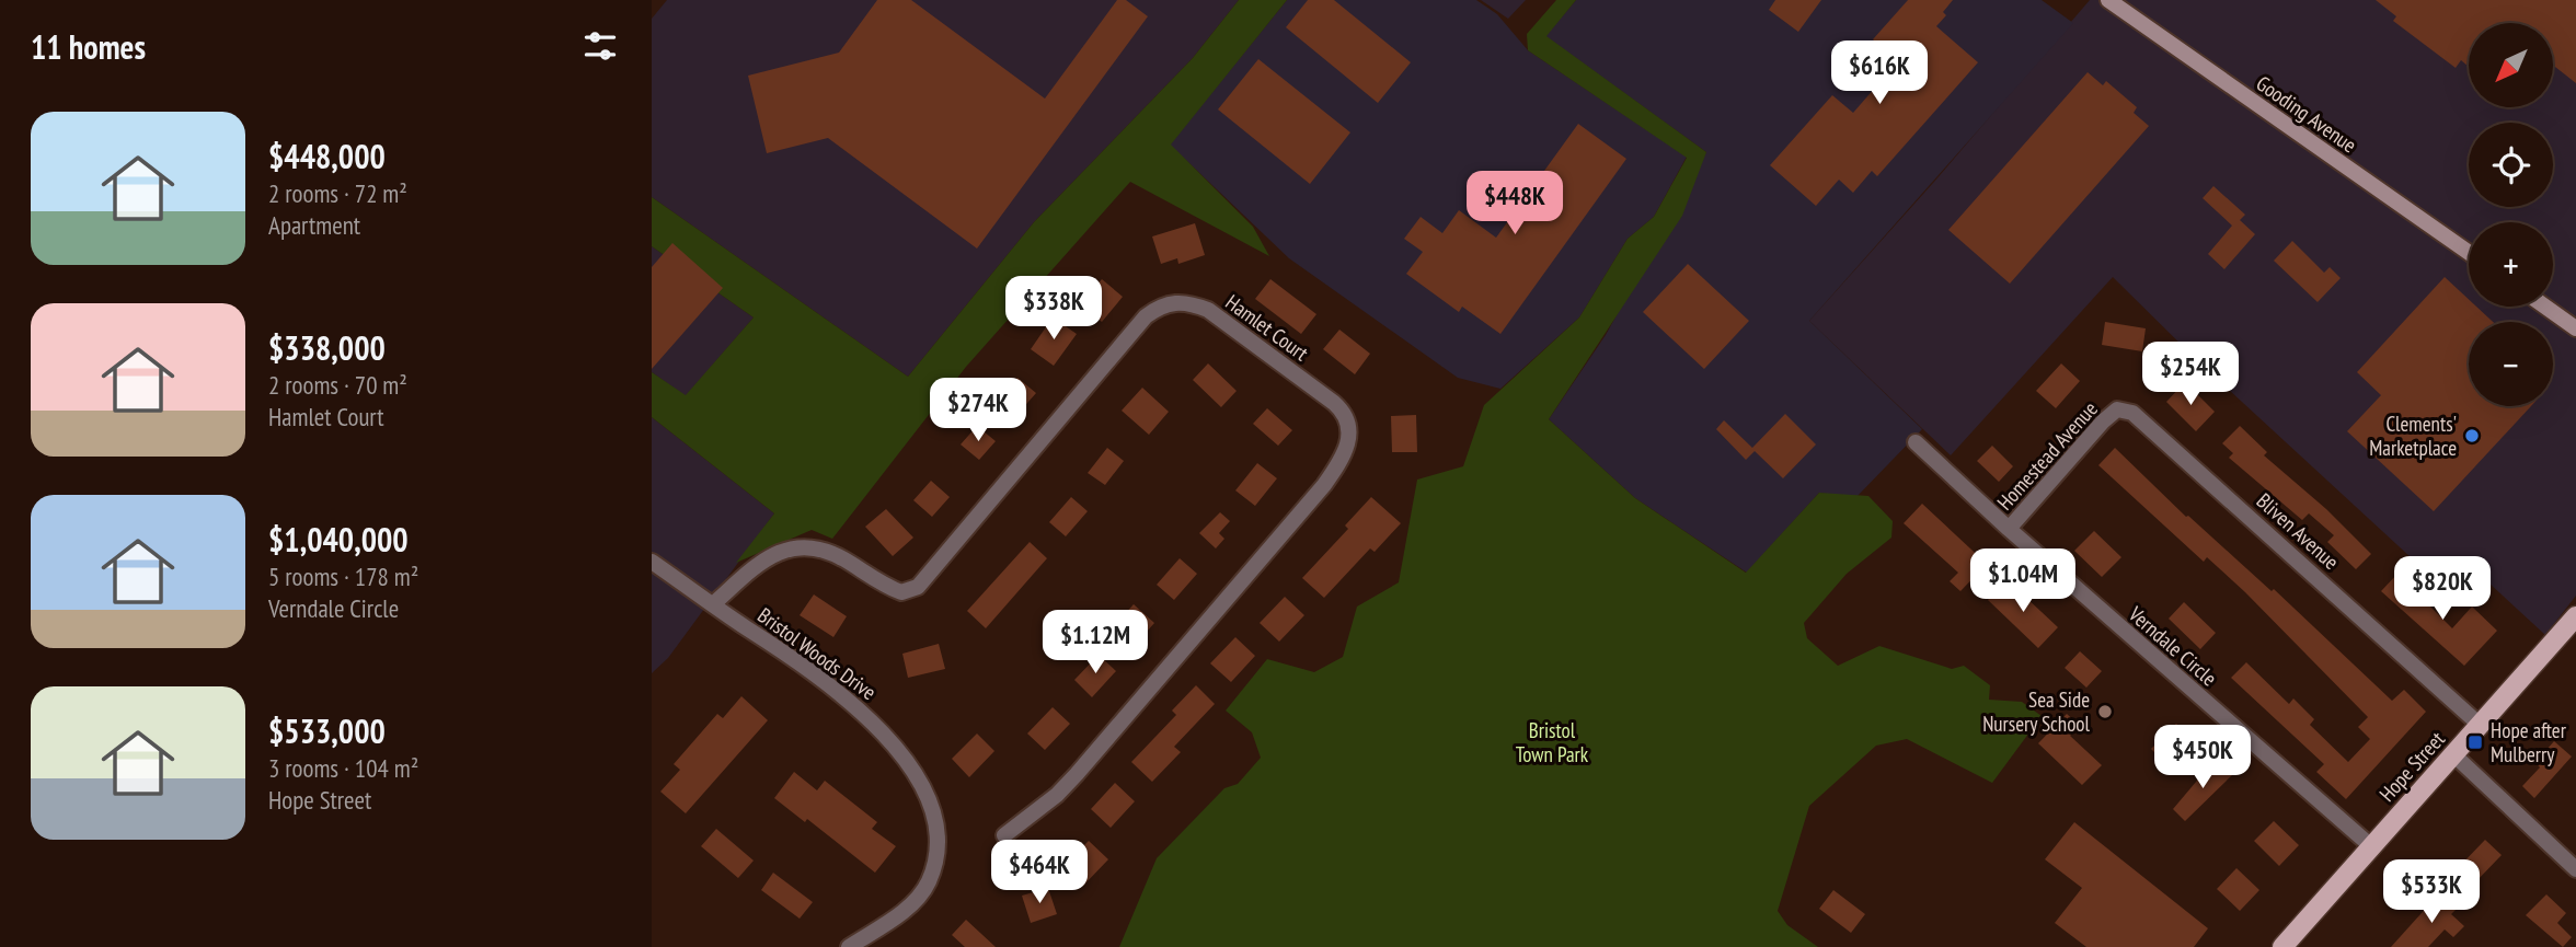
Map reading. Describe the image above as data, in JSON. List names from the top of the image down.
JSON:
{
  "streets": {
    "main road": ["Gooding Avenue", "Hope Street"],
    "street": [
      "Hamlet Court",
      "Homestead Avenue",
      "Bliven Avenue",
      "Verndale Circle",
      "Bristol Woods Drive"
    ]
  },
  "crossings": [
    ["Hamlet Court", "Bristol Woods Drive"],
    ["Homestead Avenue", "Bliven Avenue"],
    ["Homestead Avenue", "Verndale Circle"],
    ["Bliven Avenue", "Hope Street"],
    ["Verndale Circle", "Hope Street"]
  ],
  "parks": ["Bristol Town Park"],
  "places": {
    "other": ["Clements' Marketplace", "Sea Side Nursery School"],
    "transit": ["Hope after Mulberry"]
  },
  "north": "bottom left",
  "page": {
    "heading": "11 homes",
    "map_buttons": ["+", "−"],
    "price": [
      "$616K",
      "$448K",
      "$338K",
      "$254K",
      "$274K",
      "$1.04M",
      "$820K",
      "$1.12M",
      "$450K",
      "$464K",
      "$533K"
    ],
    "list": [
      {
        "name": "$448,000",
        "note": "2 rooms · 72 m² · Apartment"
      },
      {
        "name": "$338,000",
        "note": "2 rooms · 70 m² · Hamlet Court"
      },
      {
        "name": "$1,040,000",
        "note": "5 rooms · 178 m² · Verndale Circle"
      },
      {
        "name": "$533,000",
        "note": "3 rooms · 104 m² · Hope Street"
      }
    ]
  }
}
